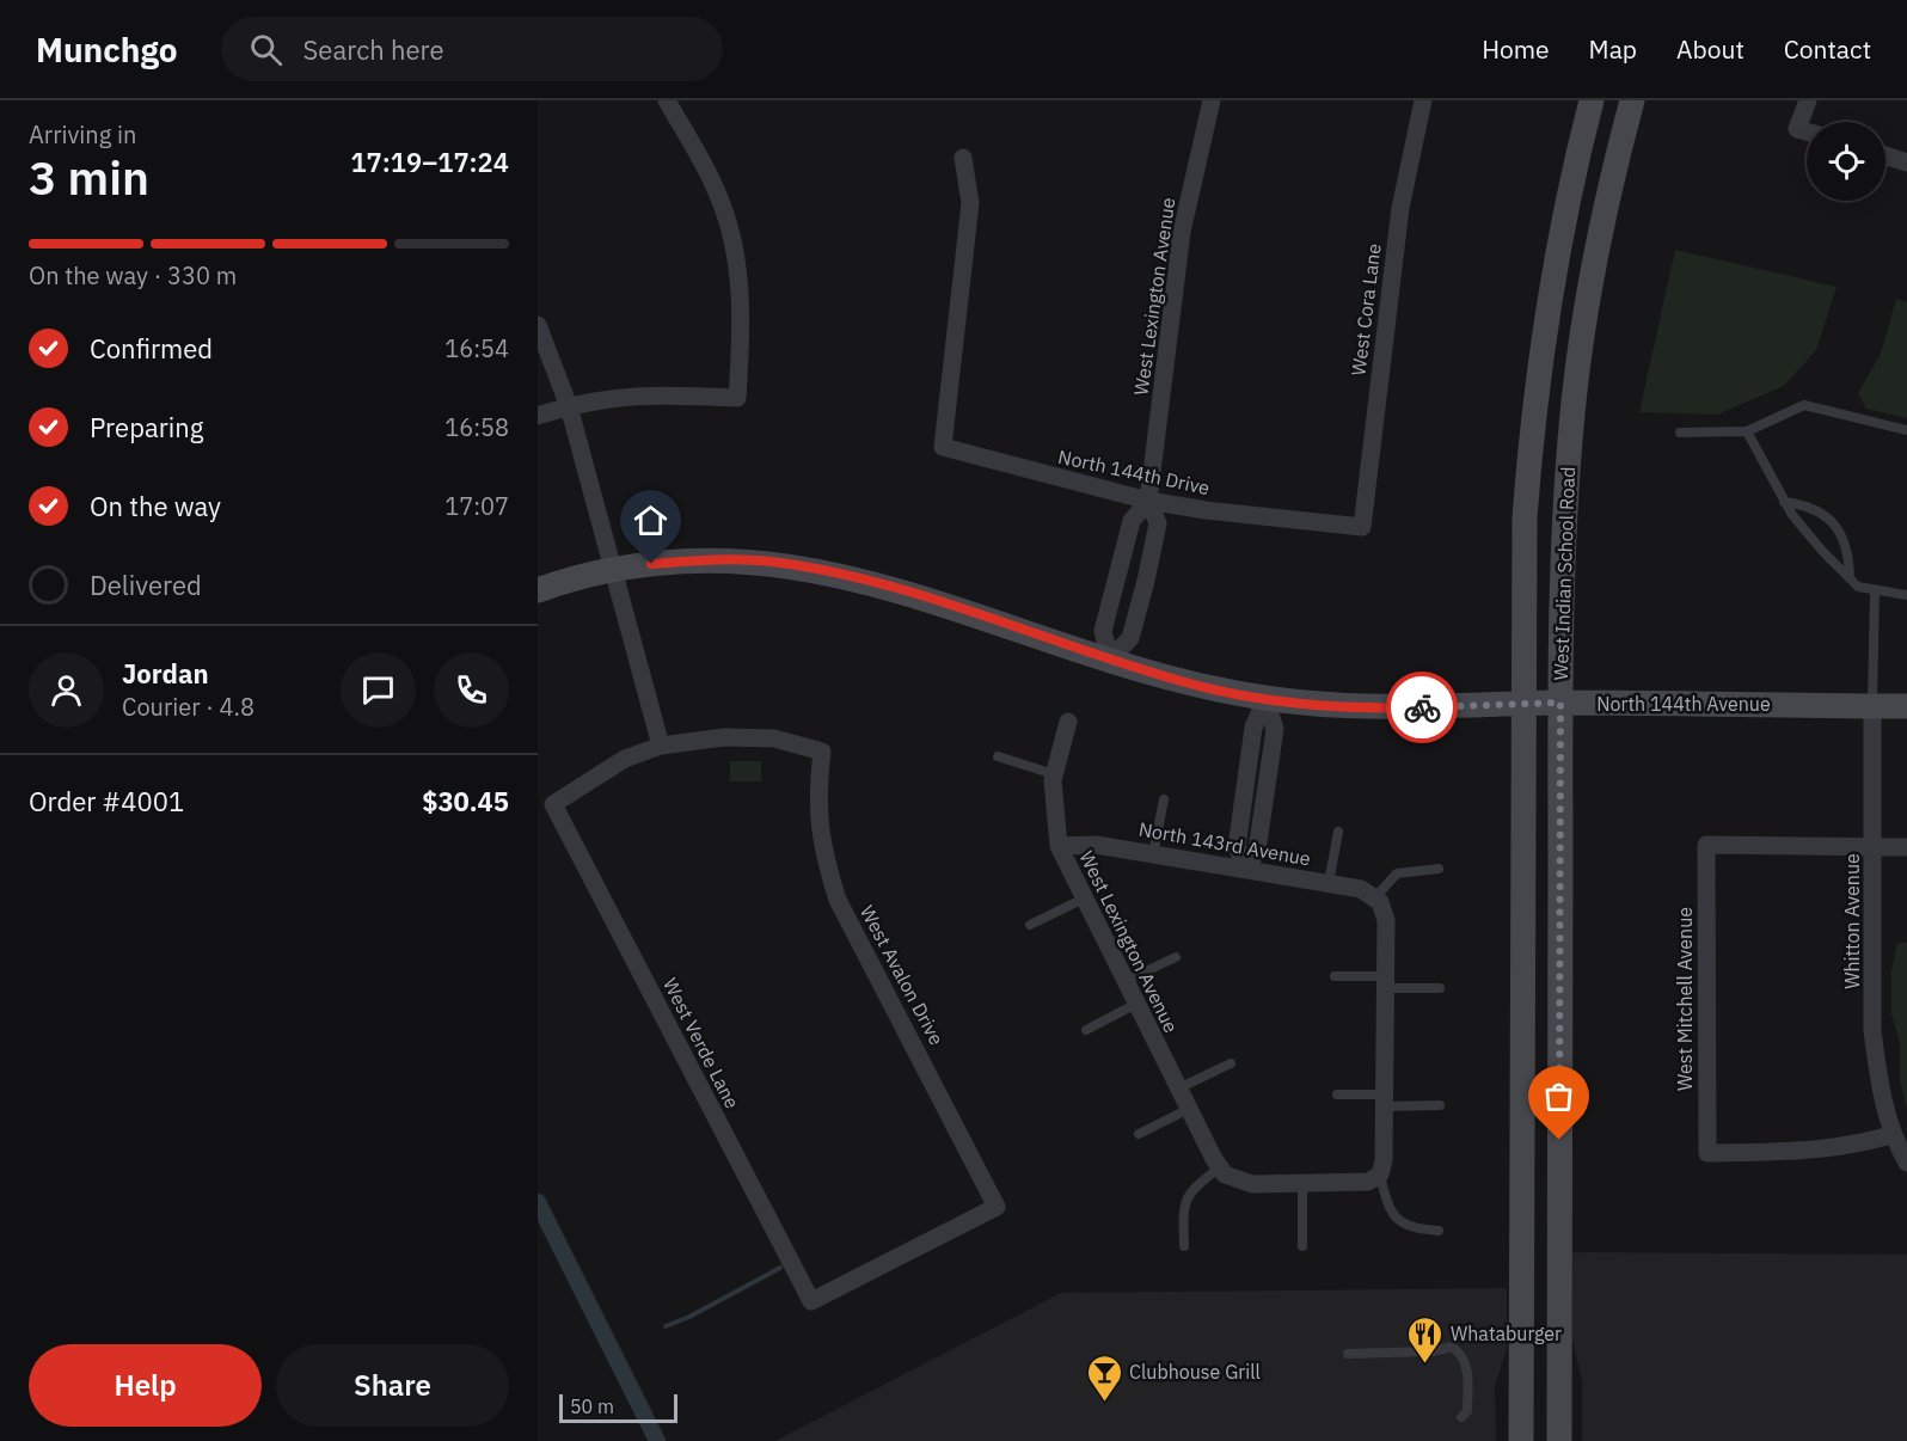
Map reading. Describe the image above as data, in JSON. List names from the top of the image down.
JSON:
{
  "streets": {
    "main road": ["West Indian School Road", "North 144th Avenue"],
    "street": [
      "West Lexington Avenue",
      "West Cora Lane",
      "North 144th Drive",
      "North 143rd Avenue",
      "Whitton Avenue",
      "West Avalon Drive",
      "West Mitchell Avenue",
      "West Verde Lane"
    ]
  },
  "crossings": [
    ["West Lexington Avenue", "North 144th Drive"],
    ["West Lexington Avenue", "North 144th Avenue"],
    ["West Lexington Avenue", "North 143rd Avenue"],
    ["West Cora Lane", "North 144th Drive"],
    ["West Indian School Road", "North 144th Avenue"],
    ["North 144th Avenue", "Whitton Avenue"],
    ["Whitton Avenue", "West Mitchell Avenue"],
    ["West Avalon Drive", "West Verde Lane"]
  ],
  "places": {
    "restaurant": ["Whataburger"],
    "bar": ["Clubhouse Grill"]
  },
  "scale_bar": "50 m",
  "page": {
    "header": "Munchgo",
    "search": "Search here",
    "nav": [
      "Home",
      "Map",
      "About",
      "Contact"
    ],
    "heading": ["3 min", "Arriving in", "17:19–17:24"],
    "panel": [
      "Jordan",
      "Courier · 4.8",
      "Order #4001",
      "$30.45"
    ],
    "bar": "On the way · 330 m",
    "list": [
      ["Confirmed", "16:54"],
      ["Preparing", "16:58"],
      ["On the way", "17:07"],
      "Delivered"
    ],
    "buttons": ["Help", "Share"],
    "scale": "50 m"
  }
}
